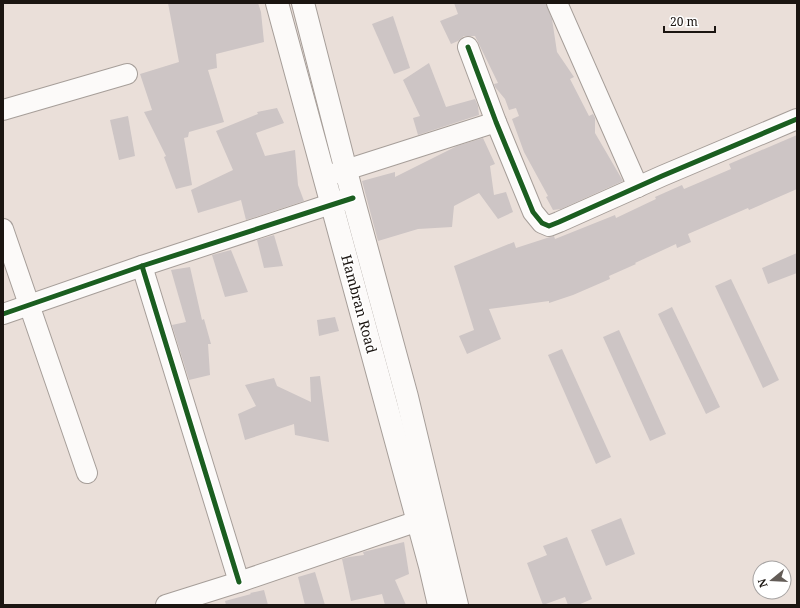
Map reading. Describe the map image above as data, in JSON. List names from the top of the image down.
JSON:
{
  "streets": {
    "main road": ["Hambran Road"]
  },
  "scale_bar": "20 m",
  "north": "left"
}
